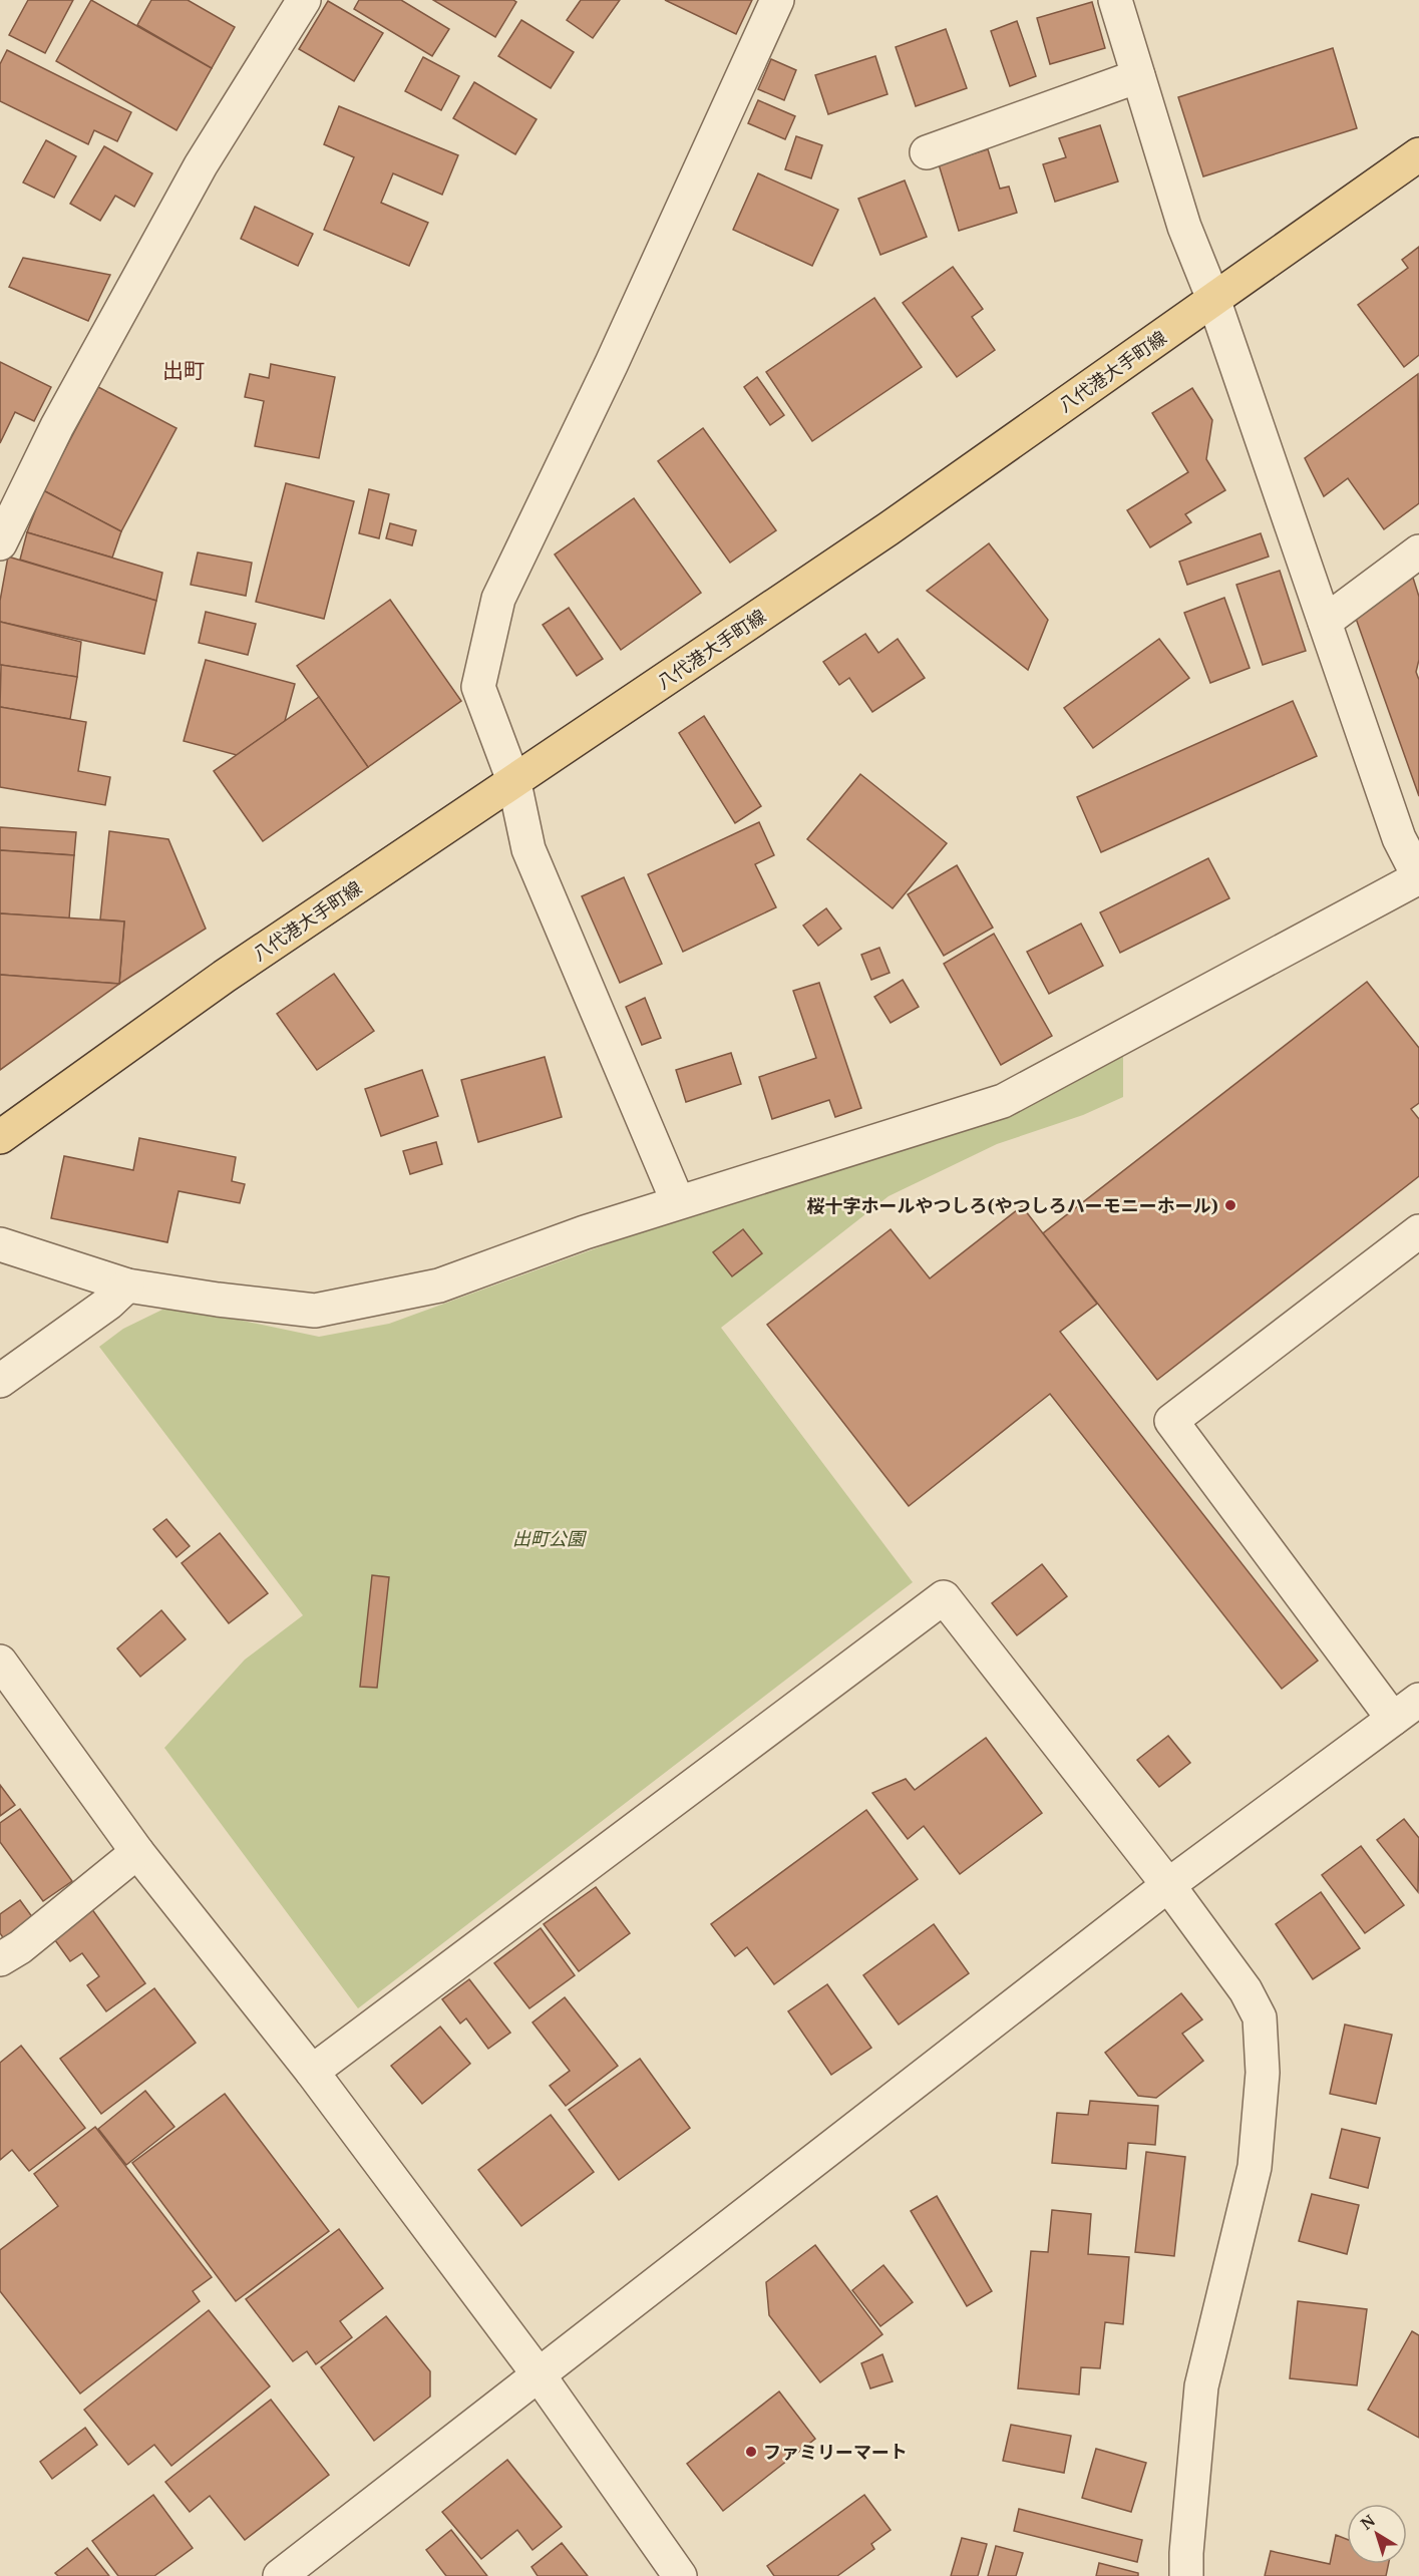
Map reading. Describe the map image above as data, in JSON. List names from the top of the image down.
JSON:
{
  "streets": {
    "main road": ["八代港大手町線"]
  },
  "districts": ["出町"],
  "parks": ["出町公園"],
  "places": ["桜十字ホールやつしろ(やつしろハーモニーホール)", "ファミリーマート"],
  "north": "top left"
}
